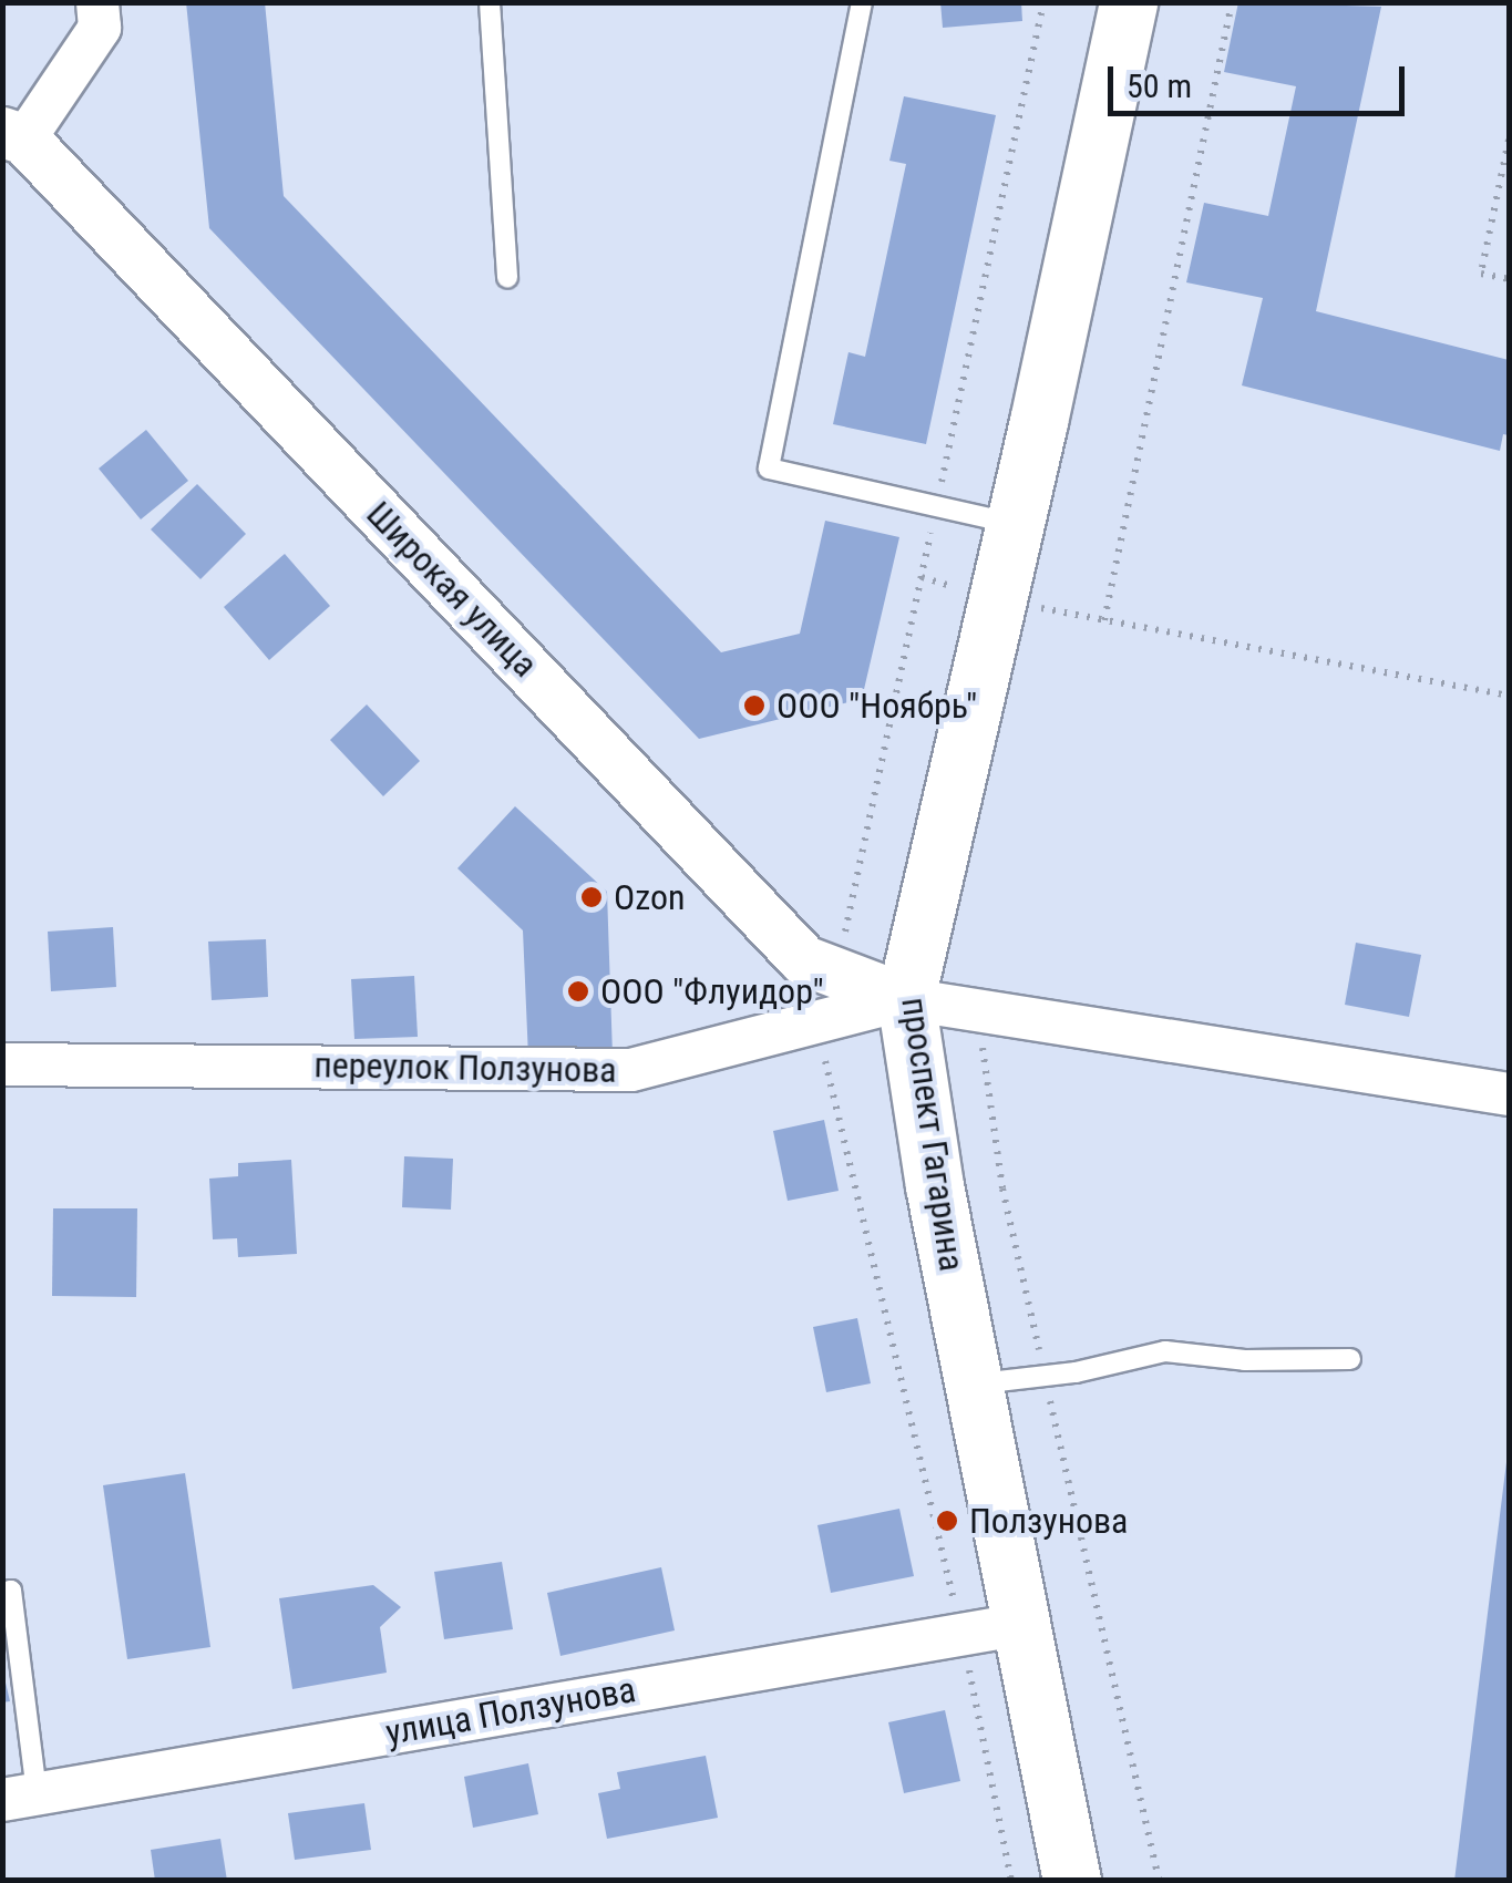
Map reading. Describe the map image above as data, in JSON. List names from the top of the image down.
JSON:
{
  "streets": {
    "main road": ["проспект Гагарина"],
    "street": ["Широкая улица", "переулок Ползунова", "улица Ползунова"]
  },
  "crossings": [
    ["Широкая улица", "переулок Ползунова"],
    ["Широкая улица", "проспект Гагарина"],
    ["переулок Ползунова", "проспект Гагарина"],
    ["проспект Гагарина", "улица Ползунова"]
  ],
  "places": [
    "ООО \"Ноябрь\"",
    "Ozon",
    "ООО \"Флуидор\"",
    "Ползунова"
  ],
  "scale_bar": "50 m"
}
